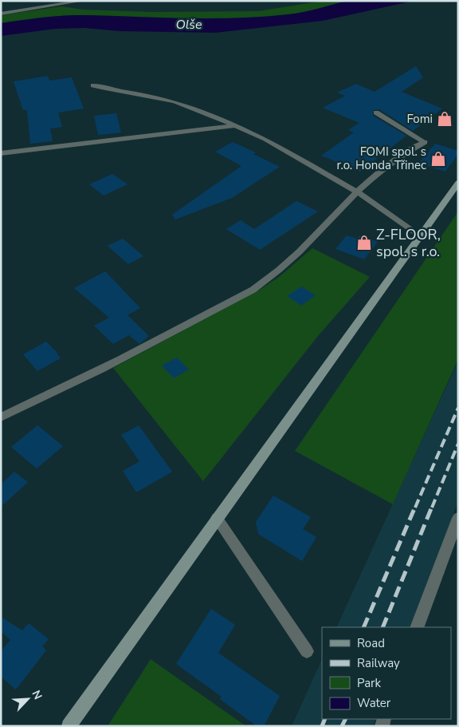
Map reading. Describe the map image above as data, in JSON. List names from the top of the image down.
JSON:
{
  "water": ["Olše"],
  "places": {
    "shop": ["Fomi", "FOMI spol. s r.o. Honda Třinec", "Z-FLOOR, spol. s r.o."]
  },
  "legend": [
    "Road",
    "Railway",
    "Park",
    "Water"
  ],
  "north": "top right"
}
